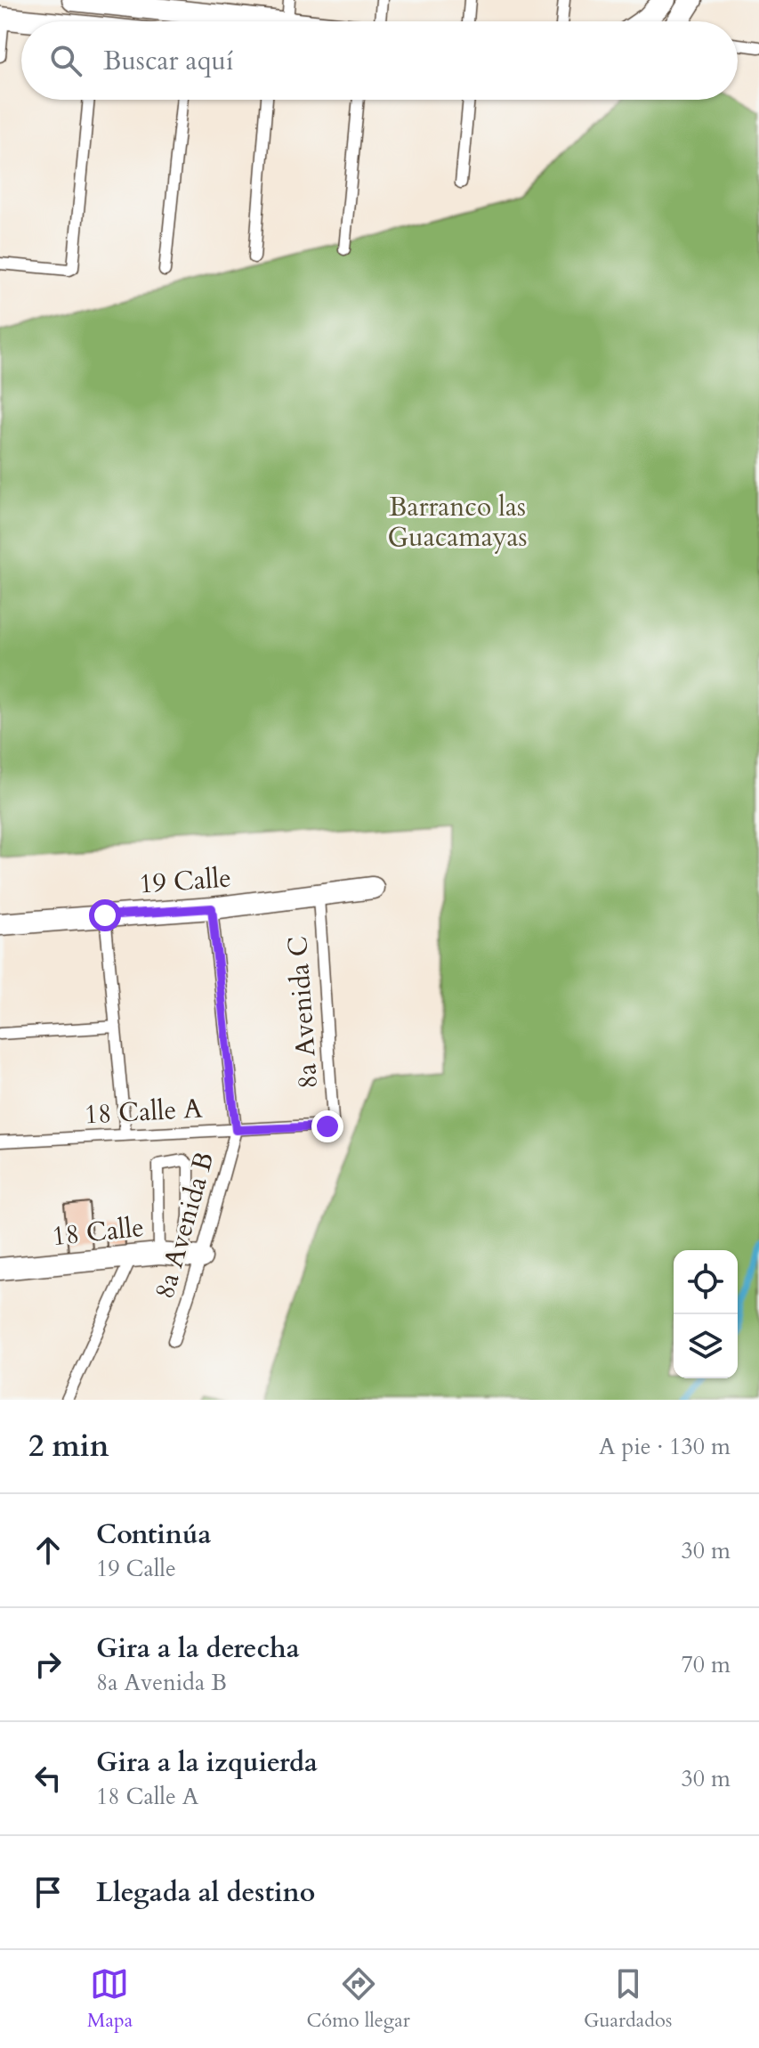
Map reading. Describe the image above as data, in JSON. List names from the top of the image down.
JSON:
{
  "streets": {
    "street": ["19 Calle", "18 Calle"],
    "lane": ["8a Avenida C", "18 Calle A", "8a Avenida B"]
  },
  "crossings": [
    ["19 Calle", "8a Avenida C"],
    ["19 Calle", "8a Avenida B"],
    ["8a Avenida C", "18 Calle A"],
    ["18 Calle A", "8a Avenida B"],
    ["8a Avenida B", "18 Calle"]
  ],
  "parks": ["Barranco las Guacamayas"],
  "page": {
    "search": "Buscar aquí",
    "heading": ["2 min", "A pie · 130 m"],
    "list": [
      ["Continúa", "19 Calle", "30 m"],
      ["Gira a la derecha", "8a Avenida B", "70 m"],
      ["Gira a la izquierda", "18 Calle A", "30 m"],
      "Llegada al destino"
    ],
    "nav": ["Mapa", "Cómo llegar", "Guardados"]
  }
}
